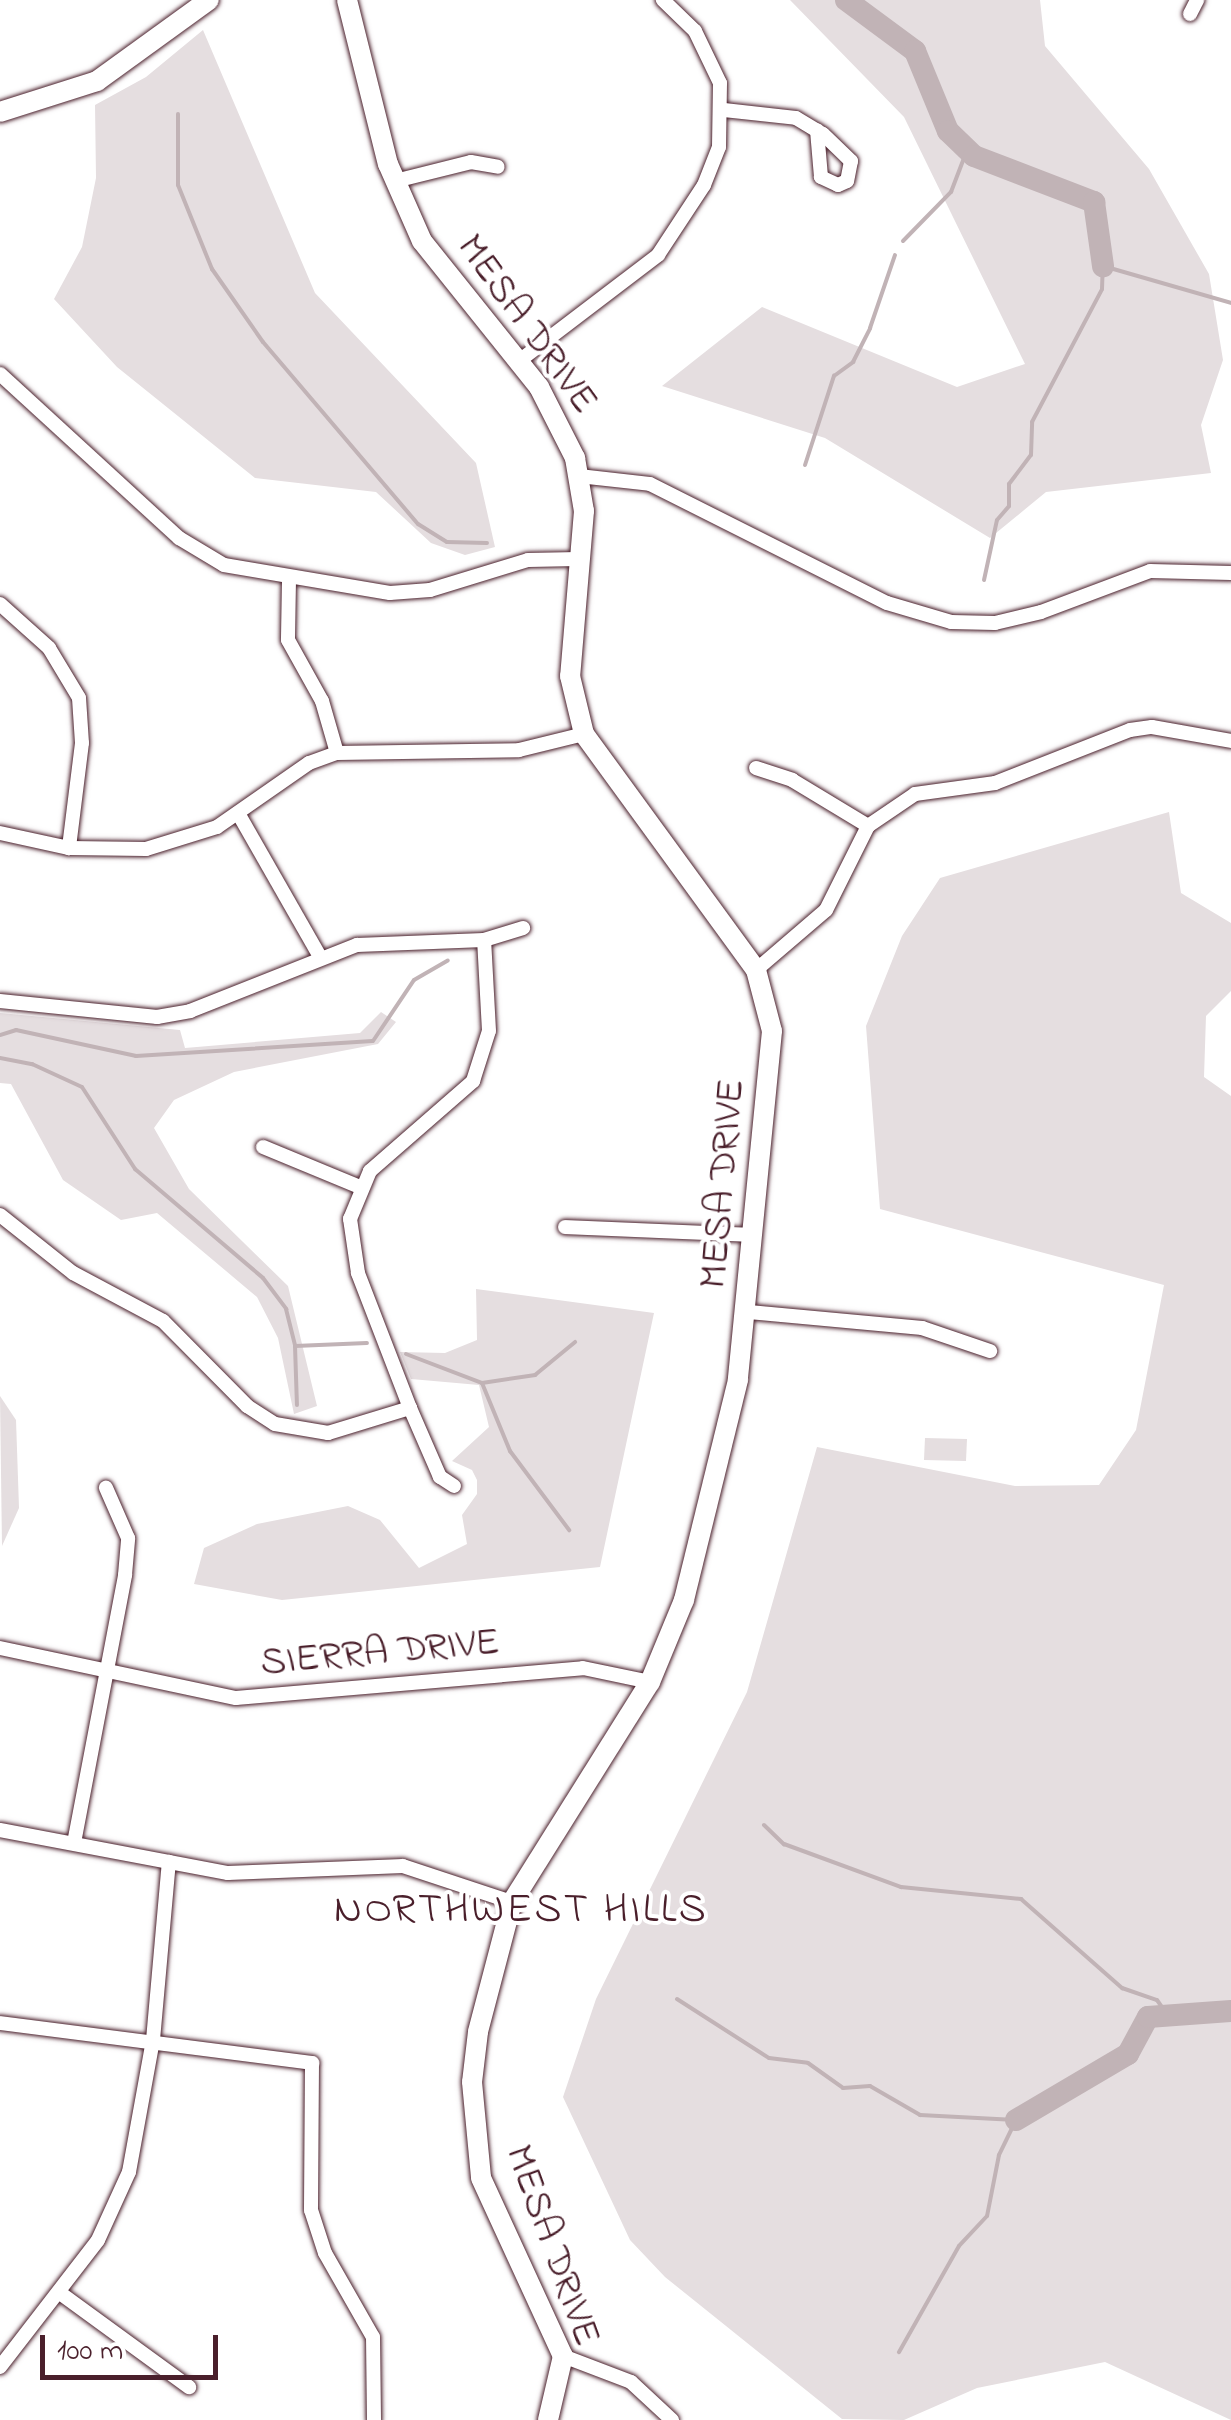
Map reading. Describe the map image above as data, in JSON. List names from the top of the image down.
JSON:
{
  "streets": {
    "street": ["MESA DRIVE", "SIERRA DRIVE"]
  },
  "crossings": [
    ["MESA DRIVE", "SIERRA DRIVE"]
  ],
  "districts": ["NORTHWEST HILLS"],
  "scale_bar": "100 m"
}
